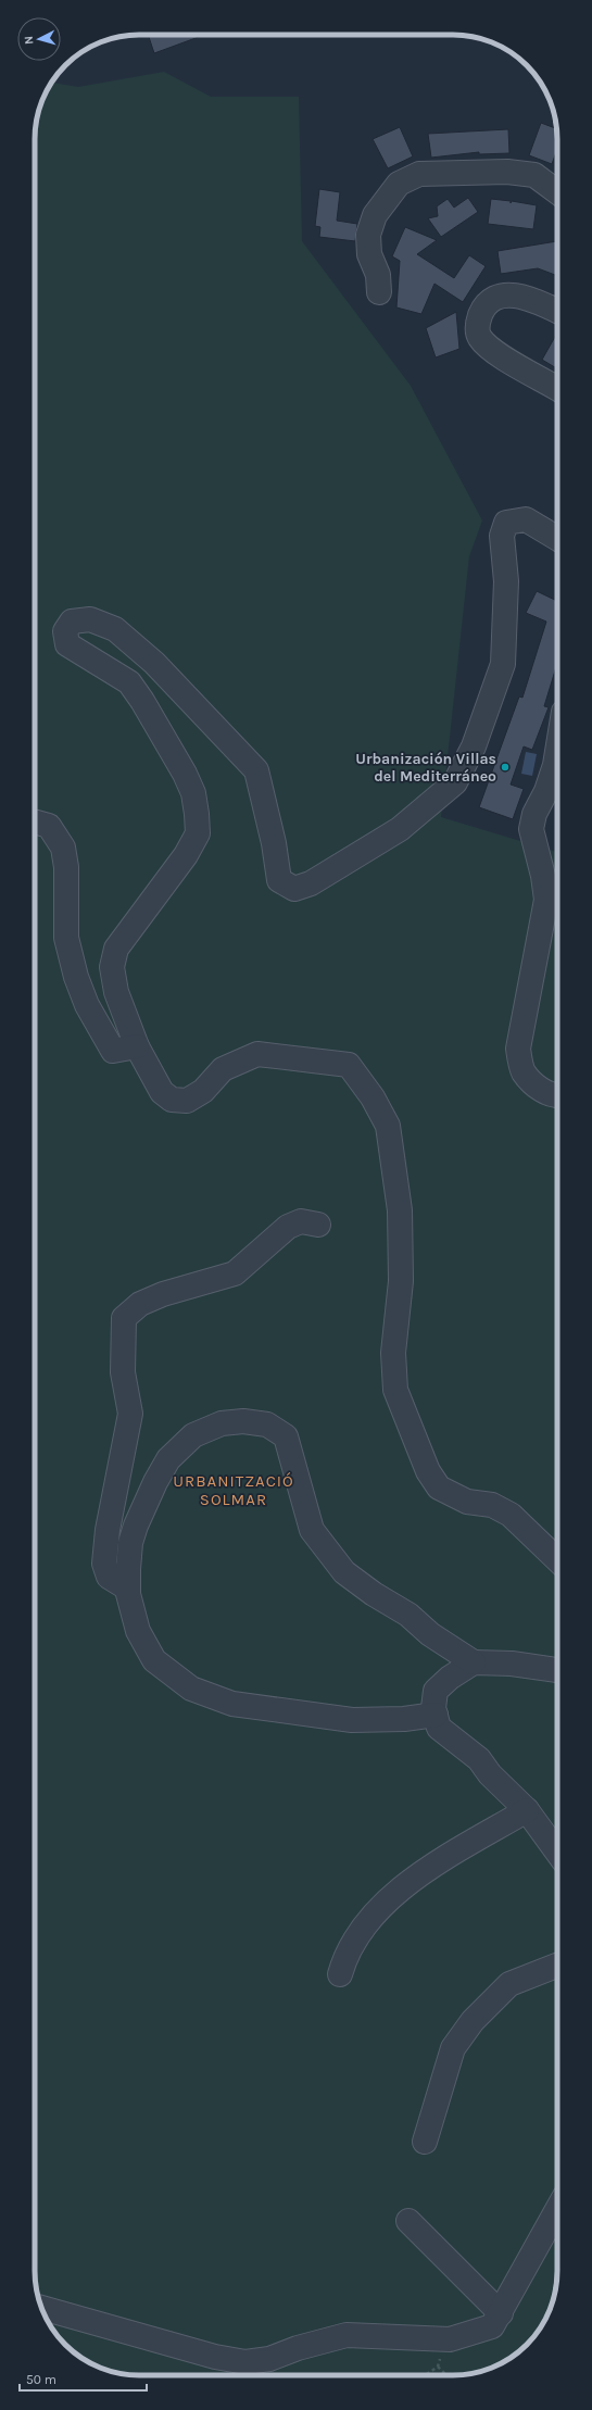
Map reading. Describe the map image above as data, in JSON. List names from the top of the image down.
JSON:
{
  "districts": ["URBANITZACIÓ SOLMAR"],
  "places": ["Urbanización Villas del Mediterráneo"],
  "scale_bar": "50 m",
  "north": "left"
}
